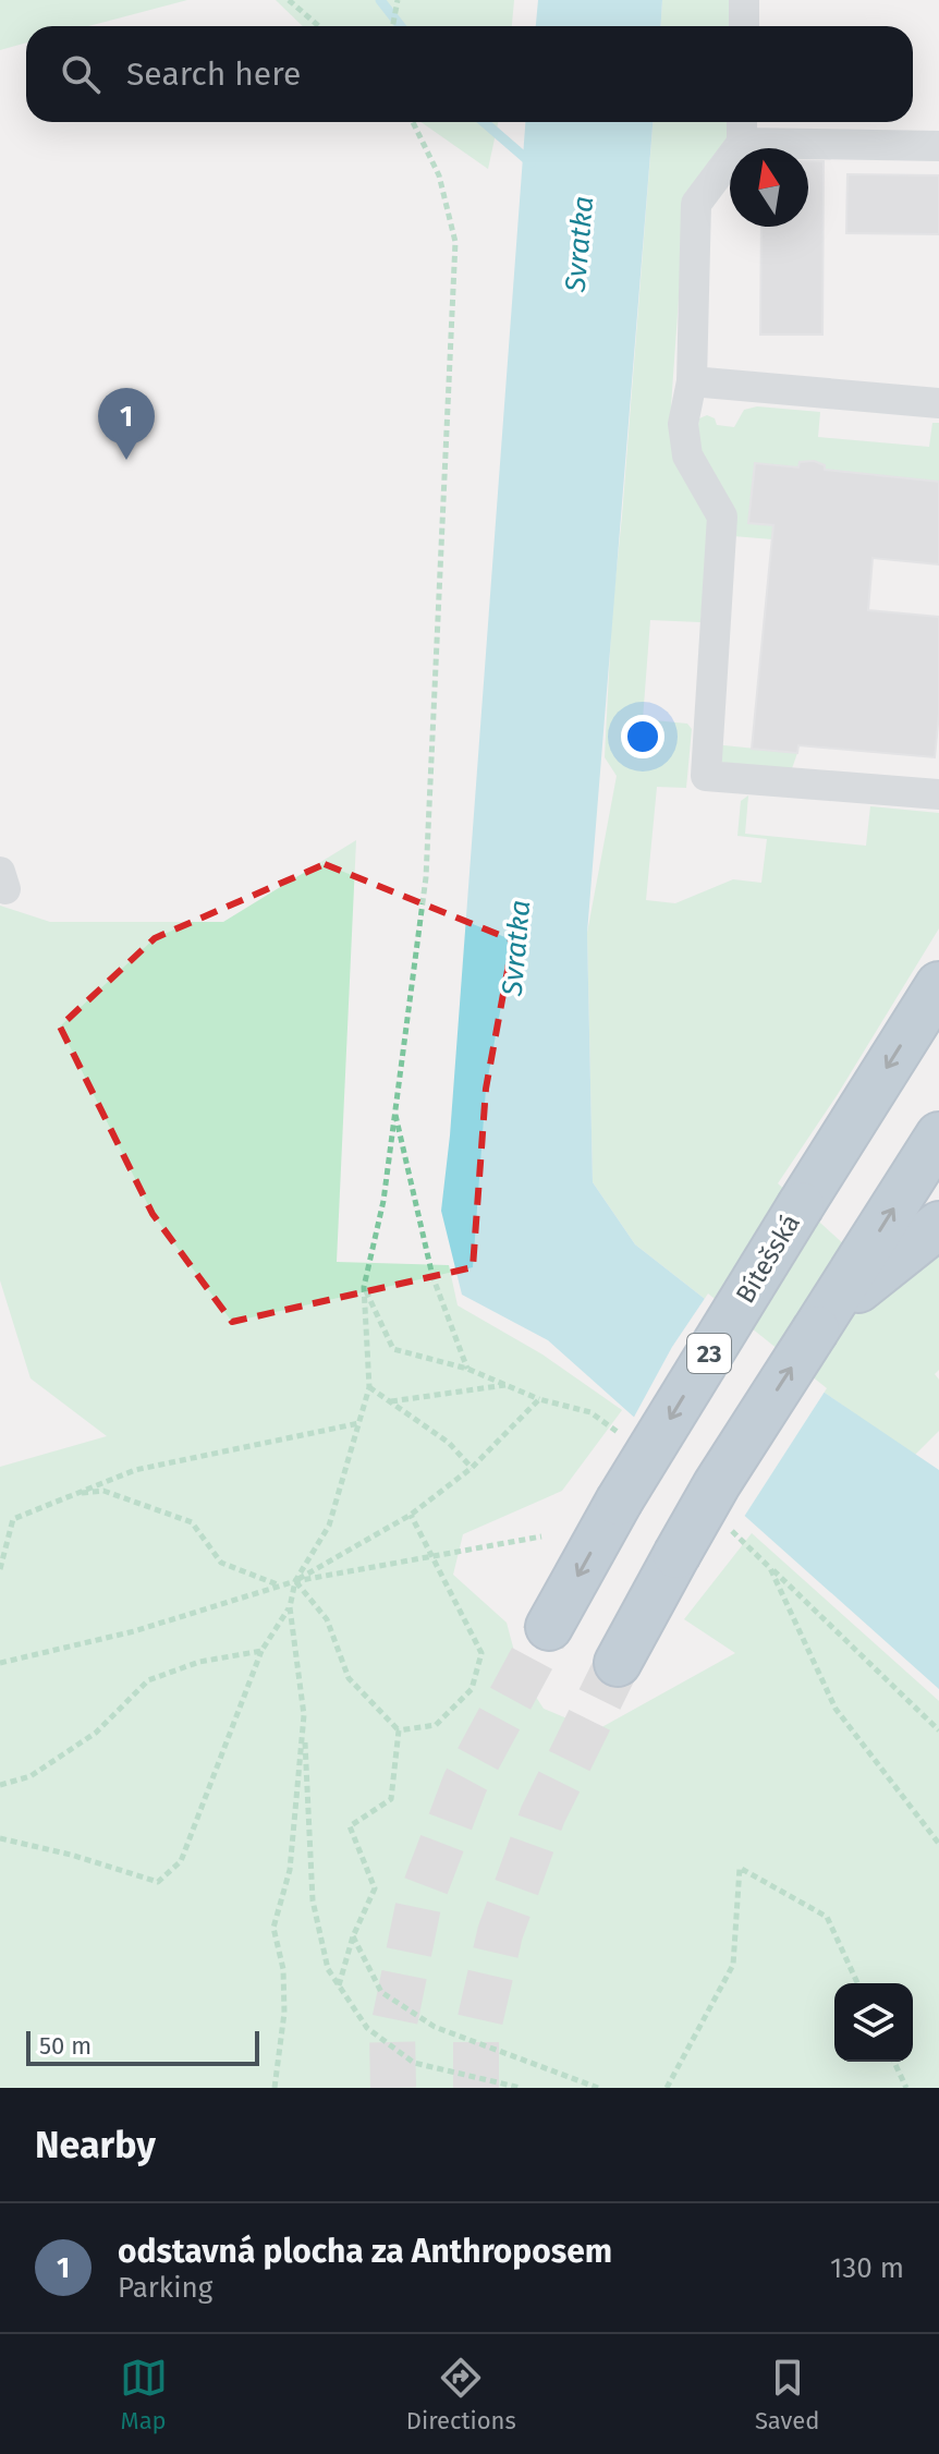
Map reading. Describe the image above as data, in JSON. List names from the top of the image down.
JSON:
{
  "streets": {
    "highway": ["Bítešská", "23"]
  },
  "water": ["Svratka"],
  "scale_bar": "50 m",
  "north": "top",
  "page": {
    "search": "Search here",
    "pins": "1",
    "scale": "50 m",
    "heading": "Nearby",
    "list": [
      {
        "mark": "1",
        "name": "odstavná plocha za Anthroposem",
        "note": "Parking",
        "value": "130 m"
      }
    ],
    "nav": ["Map", "Directions", "Saved"]
  }
}
